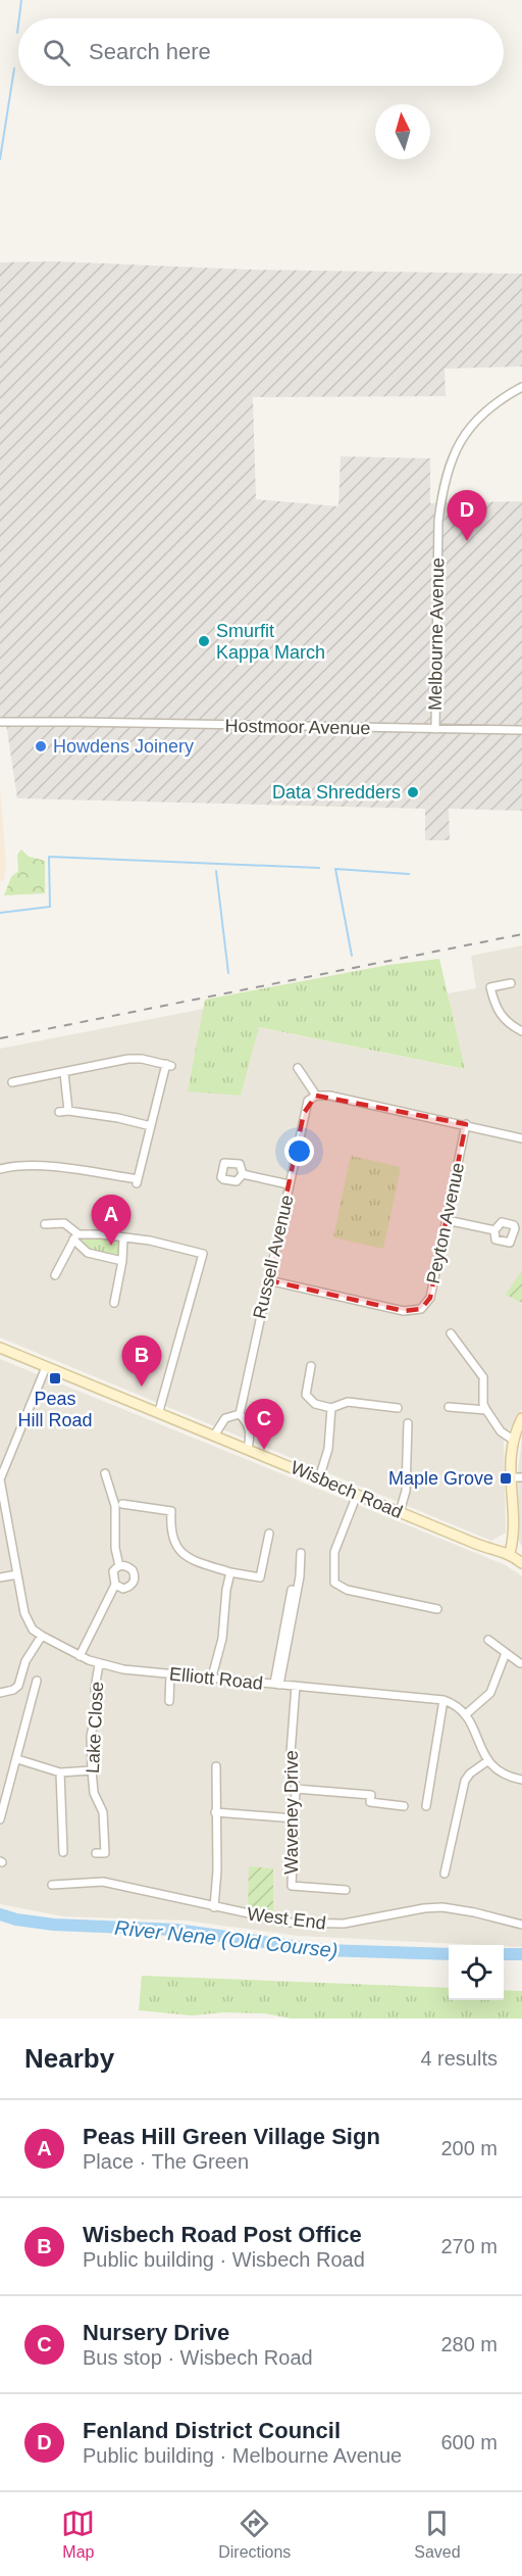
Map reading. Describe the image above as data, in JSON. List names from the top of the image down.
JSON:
{
  "streets": {
    "main road": ["Wisbech Road"],
    "street": [
      "Melbourne Avenue",
      "Hostmoor Avenue",
      "Peyton Avenue",
      "Russell Avenue",
      "Elliott Road",
      "Lake Close",
      "Waveney Drive",
      "West End"
    ]
  },
  "crossings": [
    ["Melbourne Avenue", "Hostmoor Avenue"],
    ["Peyton Avenue", "Russell Avenue"],
    ["Elliott Road", "Lake Close"],
    ["Elliott Road", "Waveney Drive"]
  ],
  "water": ["River Nene (Old Course)"],
  "places": {
    "other": ["Smurfit Kappa March", "Howdens Joinery", "Data Shredders"],
    "transit": ["Peas Hill Road", "Maple Grove"]
  },
  "north": "top",
  "page": {
    "search": "Search here",
    "pins": [
      "D",
      "A",
      "B",
      "C"
    ],
    "heading": ["Nearby", "4 results"],
    "list": [
      {
        "mark": "A",
        "name": "Peas Hill Green Village Sign",
        "note": "Place · The Green",
        "value": "200 m"
      },
      {
        "mark": "B",
        "name": "Wisbech Road Post Office",
        "note": "Public building · Wisbech Road",
        "value": "270 m"
      },
      {
        "mark": "C",
        "name": "Nursery Drive",
        "note": "Bus stop · Wisbech Road",
        "value": "280 m"
      },
      {
        "mark": "D",
        "name": "Fenland District Council",
        "note": "Public building · Melbourne Avenue",
        "value": "600 m"
      }
    ],
    "nav": ["Map", "Directions", "Saved"]
  }
}
